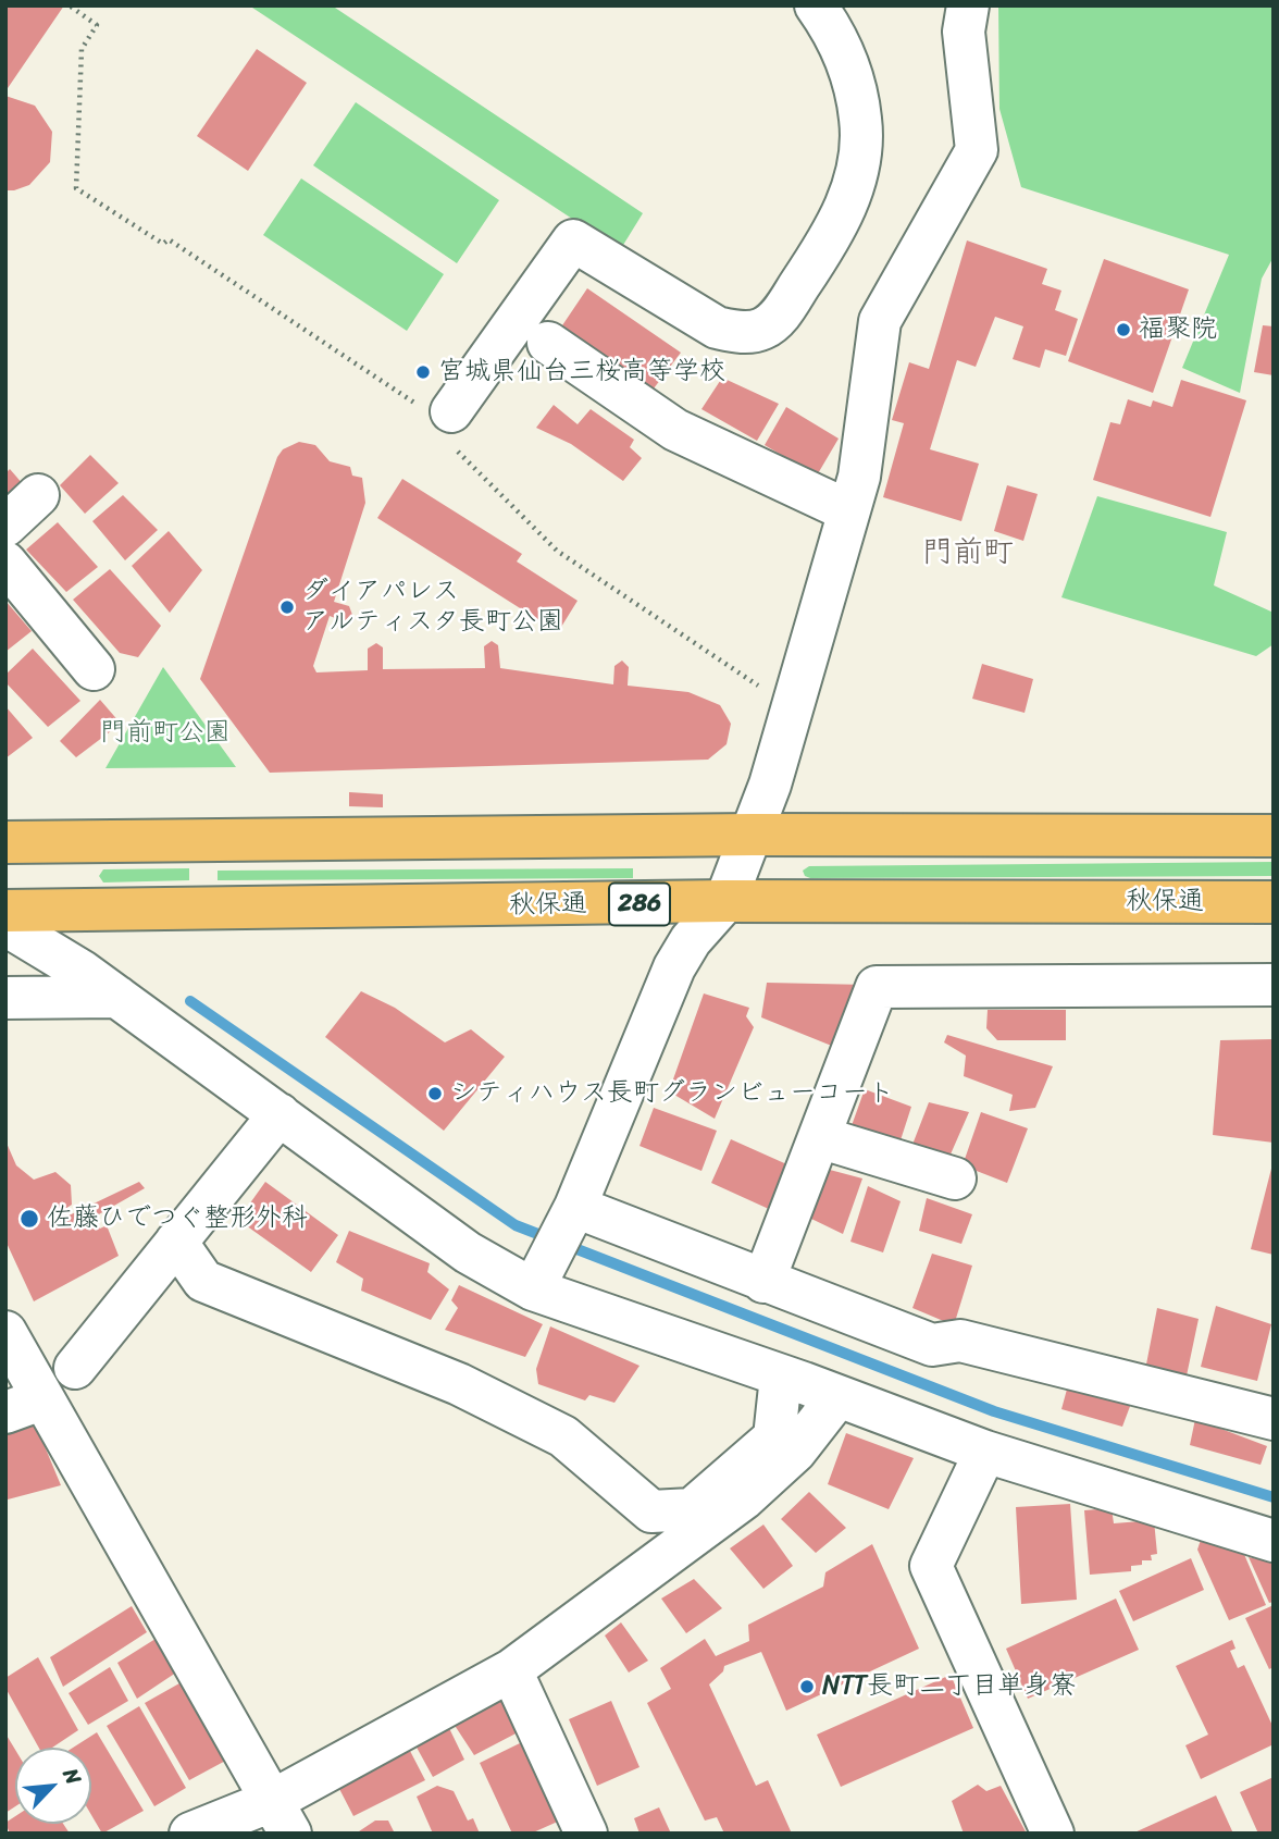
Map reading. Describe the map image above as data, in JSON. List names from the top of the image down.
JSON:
{
  "streets": {
    "highway": ["秋保通", "286"]
  },
  "districts": ["門前町"],
  "parks": ["門前町公園"],
  "places": [
    "福聚院",
    "宮城県仙台三桜高等学校",
    "ダイアパレス アルティスタ長町公園",
    "シティハウス長町グランビューコート",
    "佐藤ひでつぐ整形外科",
    "NTT長町二丁目単身寮"
  ],
  "north": "top right"
}
